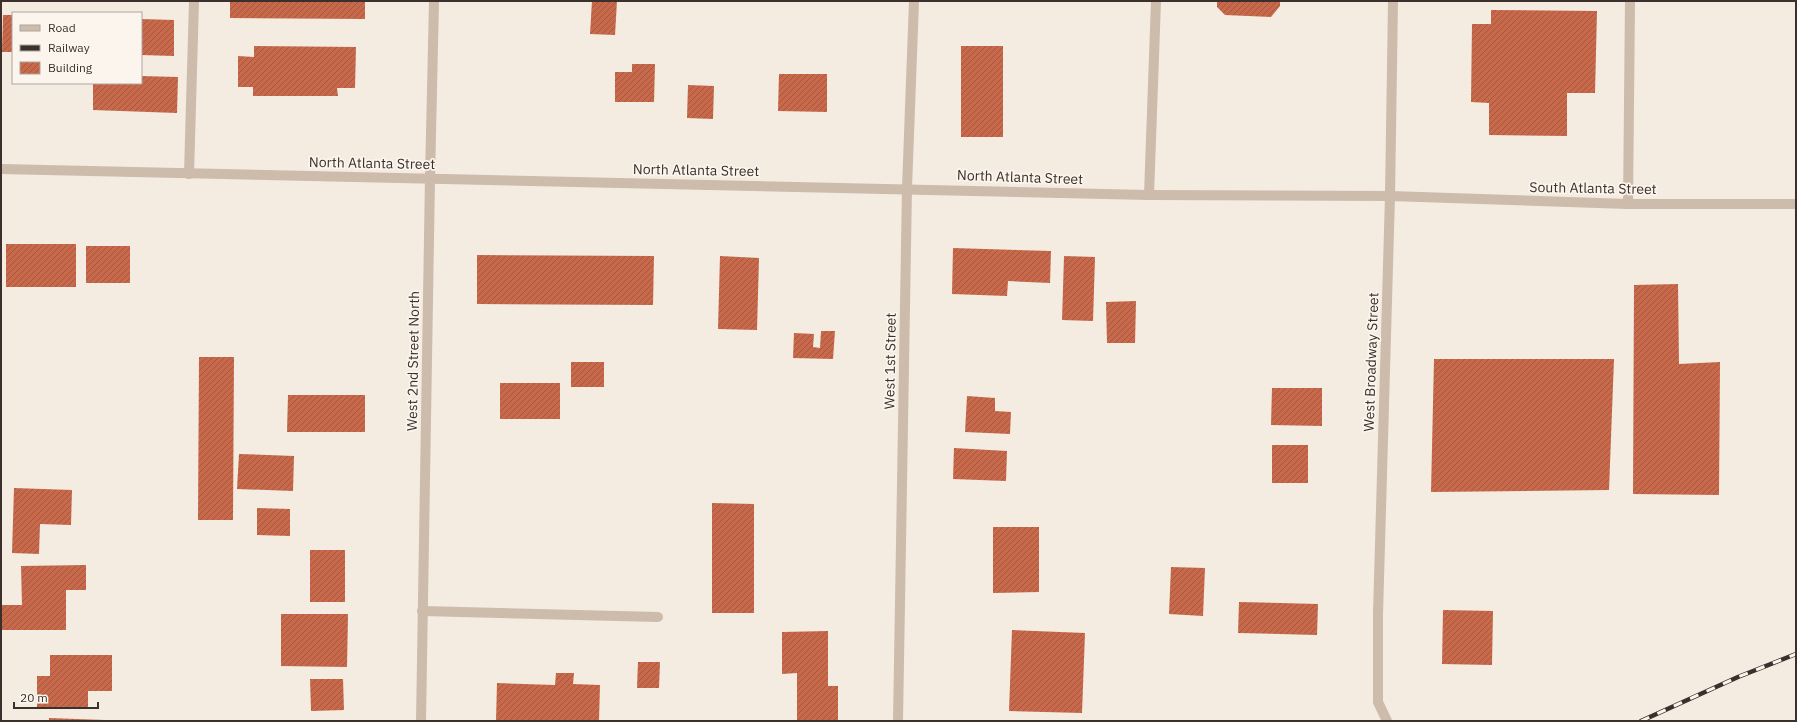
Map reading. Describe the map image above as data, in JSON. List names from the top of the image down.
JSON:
{
  "streets": {
    "street": [
      "North Atlanta Street",
      "South Atlanta Street",
      "West 2nd Street North",
      "West 1st Street",
      "West Broadway Street"
    ]
  },
  "crossings": [
    ["North Atlanta Street", "South Atlanta Street"],
    ["North Atlanta Street", "West 2nd Street North"],
    ["North Atlanta Street", "West 1st Street"],
    ["North Atlanta Street", "West Broadway Street"],
    ["South Atlanta Street", "West Broadway Street"]
  ],
  "legend": ["Road", "Railway", "Building"],
  "scale_bar": "20 m"
}
